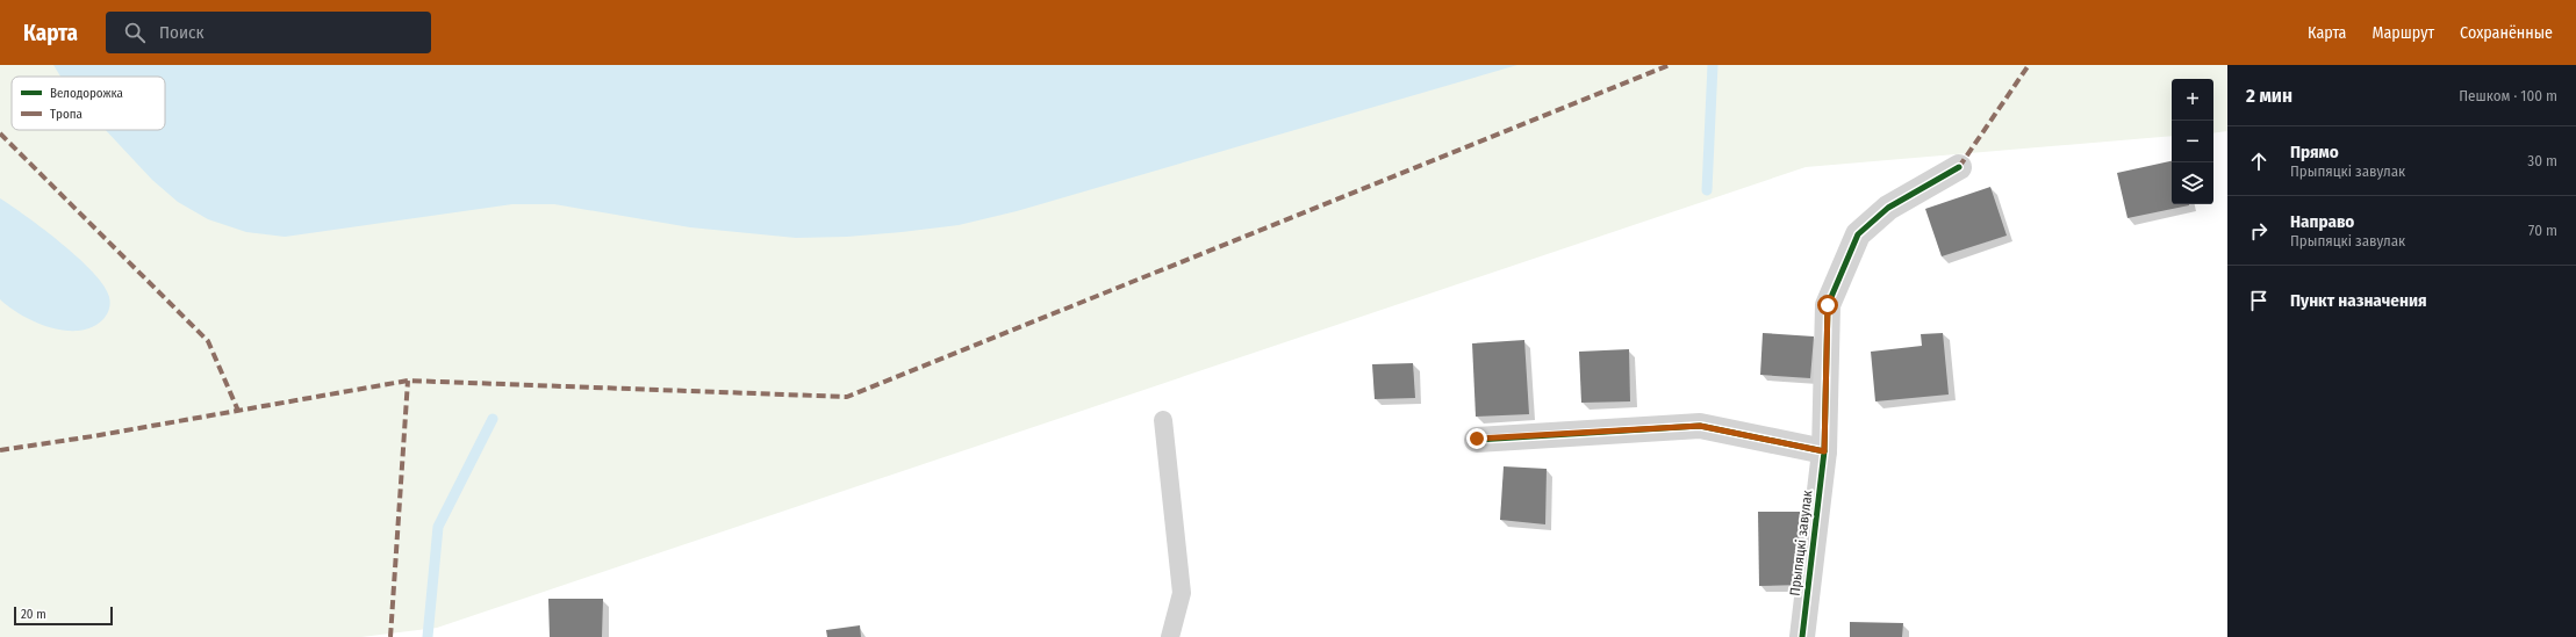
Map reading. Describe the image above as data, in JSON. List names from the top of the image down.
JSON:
{
  "streets": {
    "street": ["Прыпяцкі завулак"]
  },
  "legend": ["Велодорожка", "Тропа"],
  "scale_bar": "20 m",
  "page": {
    "header": "Карта",
    "search": "Поиск",
    "nav": ["Карта", "Маршрут", "Сохранённые"],
    "heading": ["2 мин", "Пешком · 100 m"],
    "map_buttons": ["+", "−"],
    "list": [
      ["Прямо", "Прыпяцкі завулак", "30 m"],
      ["Направо", "Прыпяцкі завулак", "70 m"],
      "Пункт назначения"
    ],
    "scale": "20 m"
  }
}
